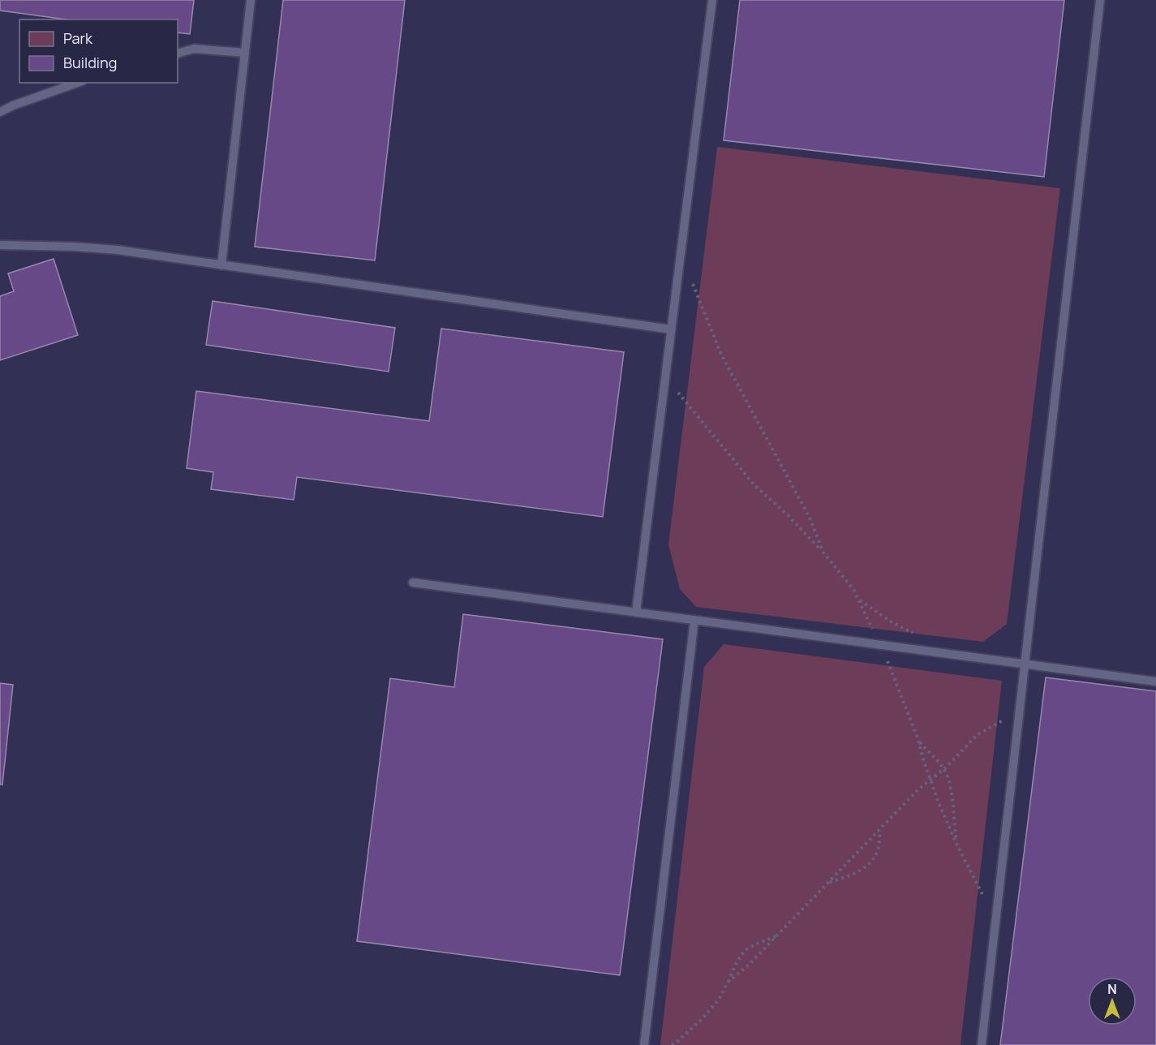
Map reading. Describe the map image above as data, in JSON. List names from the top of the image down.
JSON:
{
  "legend": ["Park", "Building"],
  "north": "top"
}
